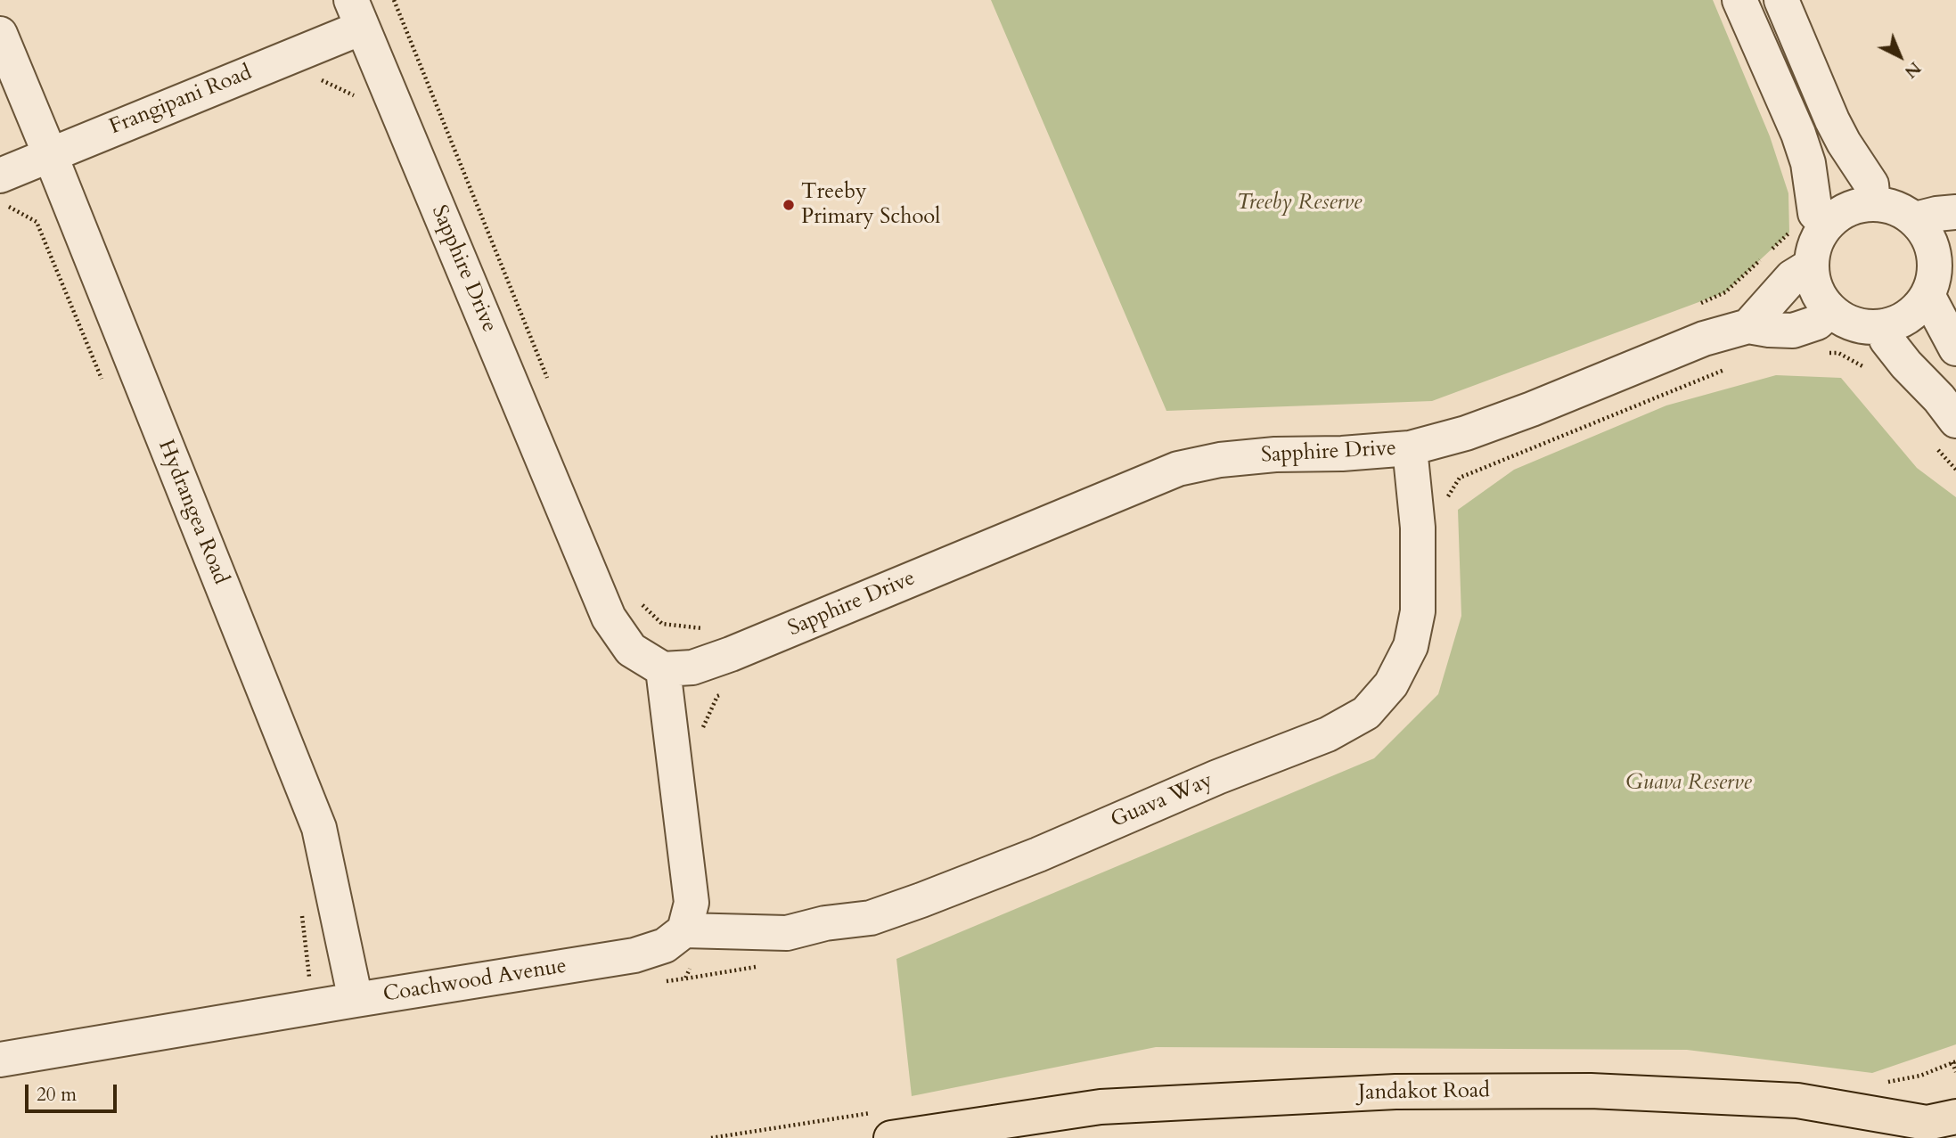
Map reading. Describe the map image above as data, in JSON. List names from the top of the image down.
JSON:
{
  "streets": {
    "main road": ["Jandakot Road"],
    "street": [
      "Frangipani Road",
      "Sapphire Drive",
      "Hydrangea Road",
      "Guava Way",
      "Coachwood Avenue"
    ]
  },
  "crossings": [
    ["Frangipani Road", "Sapphire Drive"],
    ["Frangipani Road", "Hydrangea Road"],
    ["Sapphire Drive", "Guava Way"],
    ["Hydrangea Road", "Coachwood Avenue"],
    ["Guava Way", "Coachwood Avenue"]
  ],
  "parks": ["Treeby Reserve", "Guava Reserve"],
  "places": ["Treeby Primary School"],
  "scale_bar": "20 m",
  "north": "bottom right"
}
